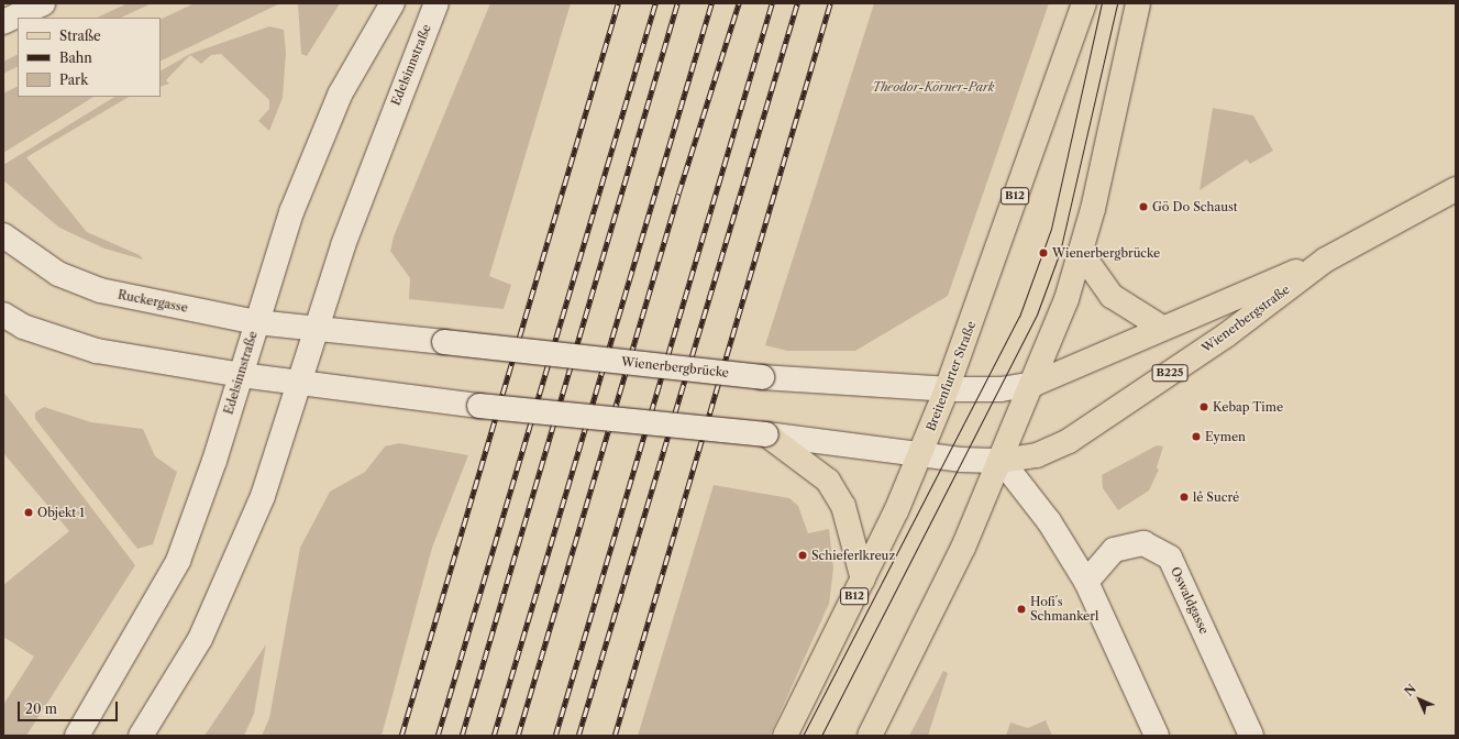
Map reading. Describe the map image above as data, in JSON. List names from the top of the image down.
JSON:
{
  "streets": {
    "main road": [
      "Edelsinnstraße",
      "B12",
      "Ruckergasse",
      "Wienerbergstraße",
      "Wienerbergbrücke",
      "B225",
      "Breitenfurter Straße",
      "Oswaldgasse"
    ]
  },
  "crossings": [
    ["Edelsinnstraße", "Ruckergasse"],
    ["Edelsinnstraße", "Wienerbergbrücke"],
    ["Ruckergasse", "Wienerbergbrücke"],
    ["Wienerbergstraße", "Wienerbergbrücke"],
    ["Wienerbergbrücke", "Breitenfurter Straße"]
  ],
  "parks": ["Theodor-Körner-Park"],
  "places": [
    "Gö Do Schaust",
    "Wienerbergbrücke",
    "Kebap Time",
    "Eymen",
    "lê Sucré",
    "Objekt 1",
    "Schieferlkreuz",
    "Hofi´s Schmankerl"
  ],
  "legend": ["Straße", "Bahn", "Park"],
  "scale_bar": "20 m",
  "north": "top left"
}
